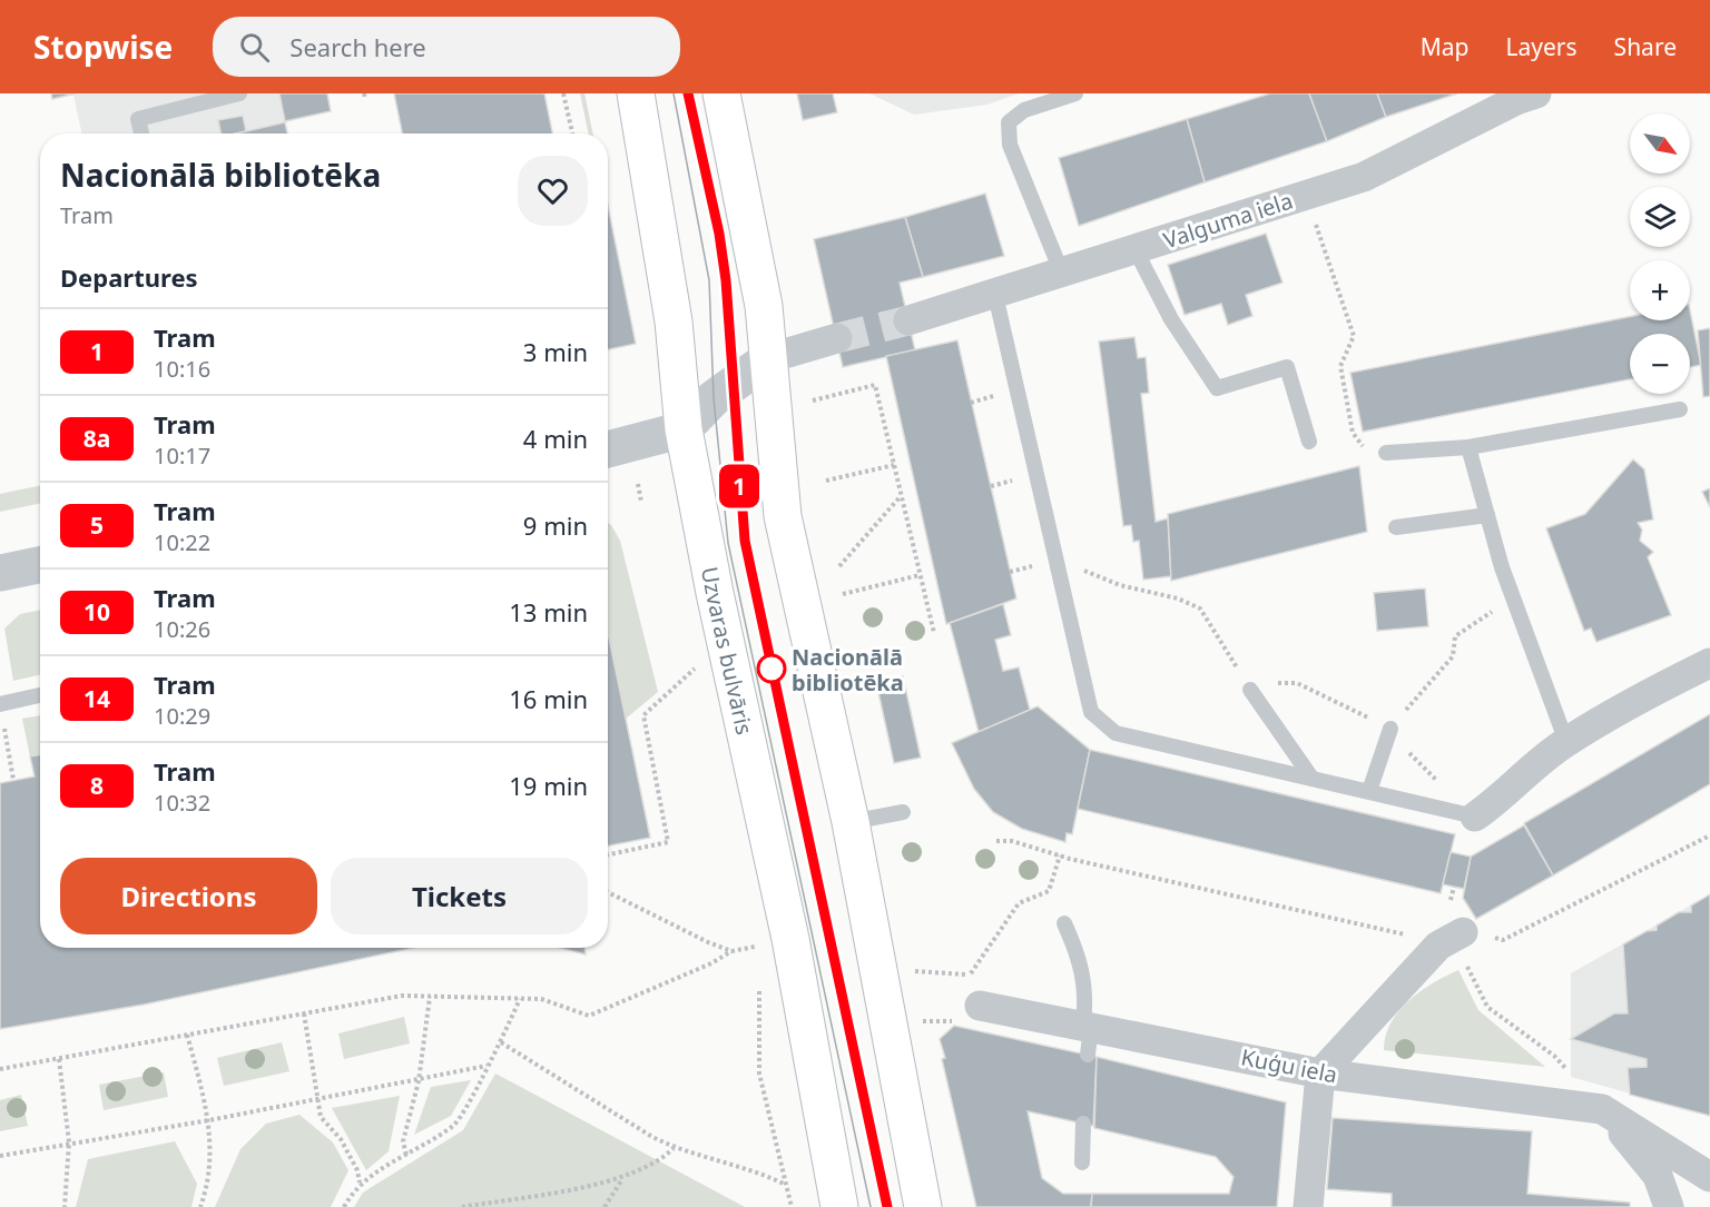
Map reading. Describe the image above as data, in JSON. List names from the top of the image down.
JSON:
{
  "streets": {
    "main road": ["Uzvaras bulvāris"],
    "street": ["Valguma iela", "Kuģu iela"]
  },
  "places": ["Nacionālā bibliotēka"],
  "lines": ["tram line 1"],
  "north": "bottom right",
  "page": {
    "header": "Stopwise",
    "search": "Search here",
    "nav": ["Map", "Layers", "Share"],
    "on_map": "1",
    "map_buttons": ["+", "−"],
    "heading": [
      ["Nacionālā bibliotēka", "Tram"],
      "Departures"
    ],
    "list": [
      {
        "mark": "1",
        "name": "Tram",
        "note": "10:16",
        "value": "3 min"
      },
      {
        "mark": "8a",
        "name": "Tram",
        "note": "10:17",
        "value": "4 min"
      },
      {
        "mark": "5",
        "name": "Tram",
        "note": "10:22",
        "value": "9 min"
      },
      {
        "mark": "10",
        "name": "Tram",
        "note": "10:26",
        "value": "13 min"
      },
      {
        "mark": "14",
        "name": "Tram",
        "note": "10:29",
        "value": "16 min"
      },
      {
        "mark": "8",
        "name": "Tram",
        "note": "10:32",
        "value": "19 min"
      }
    ],
    "buttons": ["Directions", "Tickets"]
  }
}
